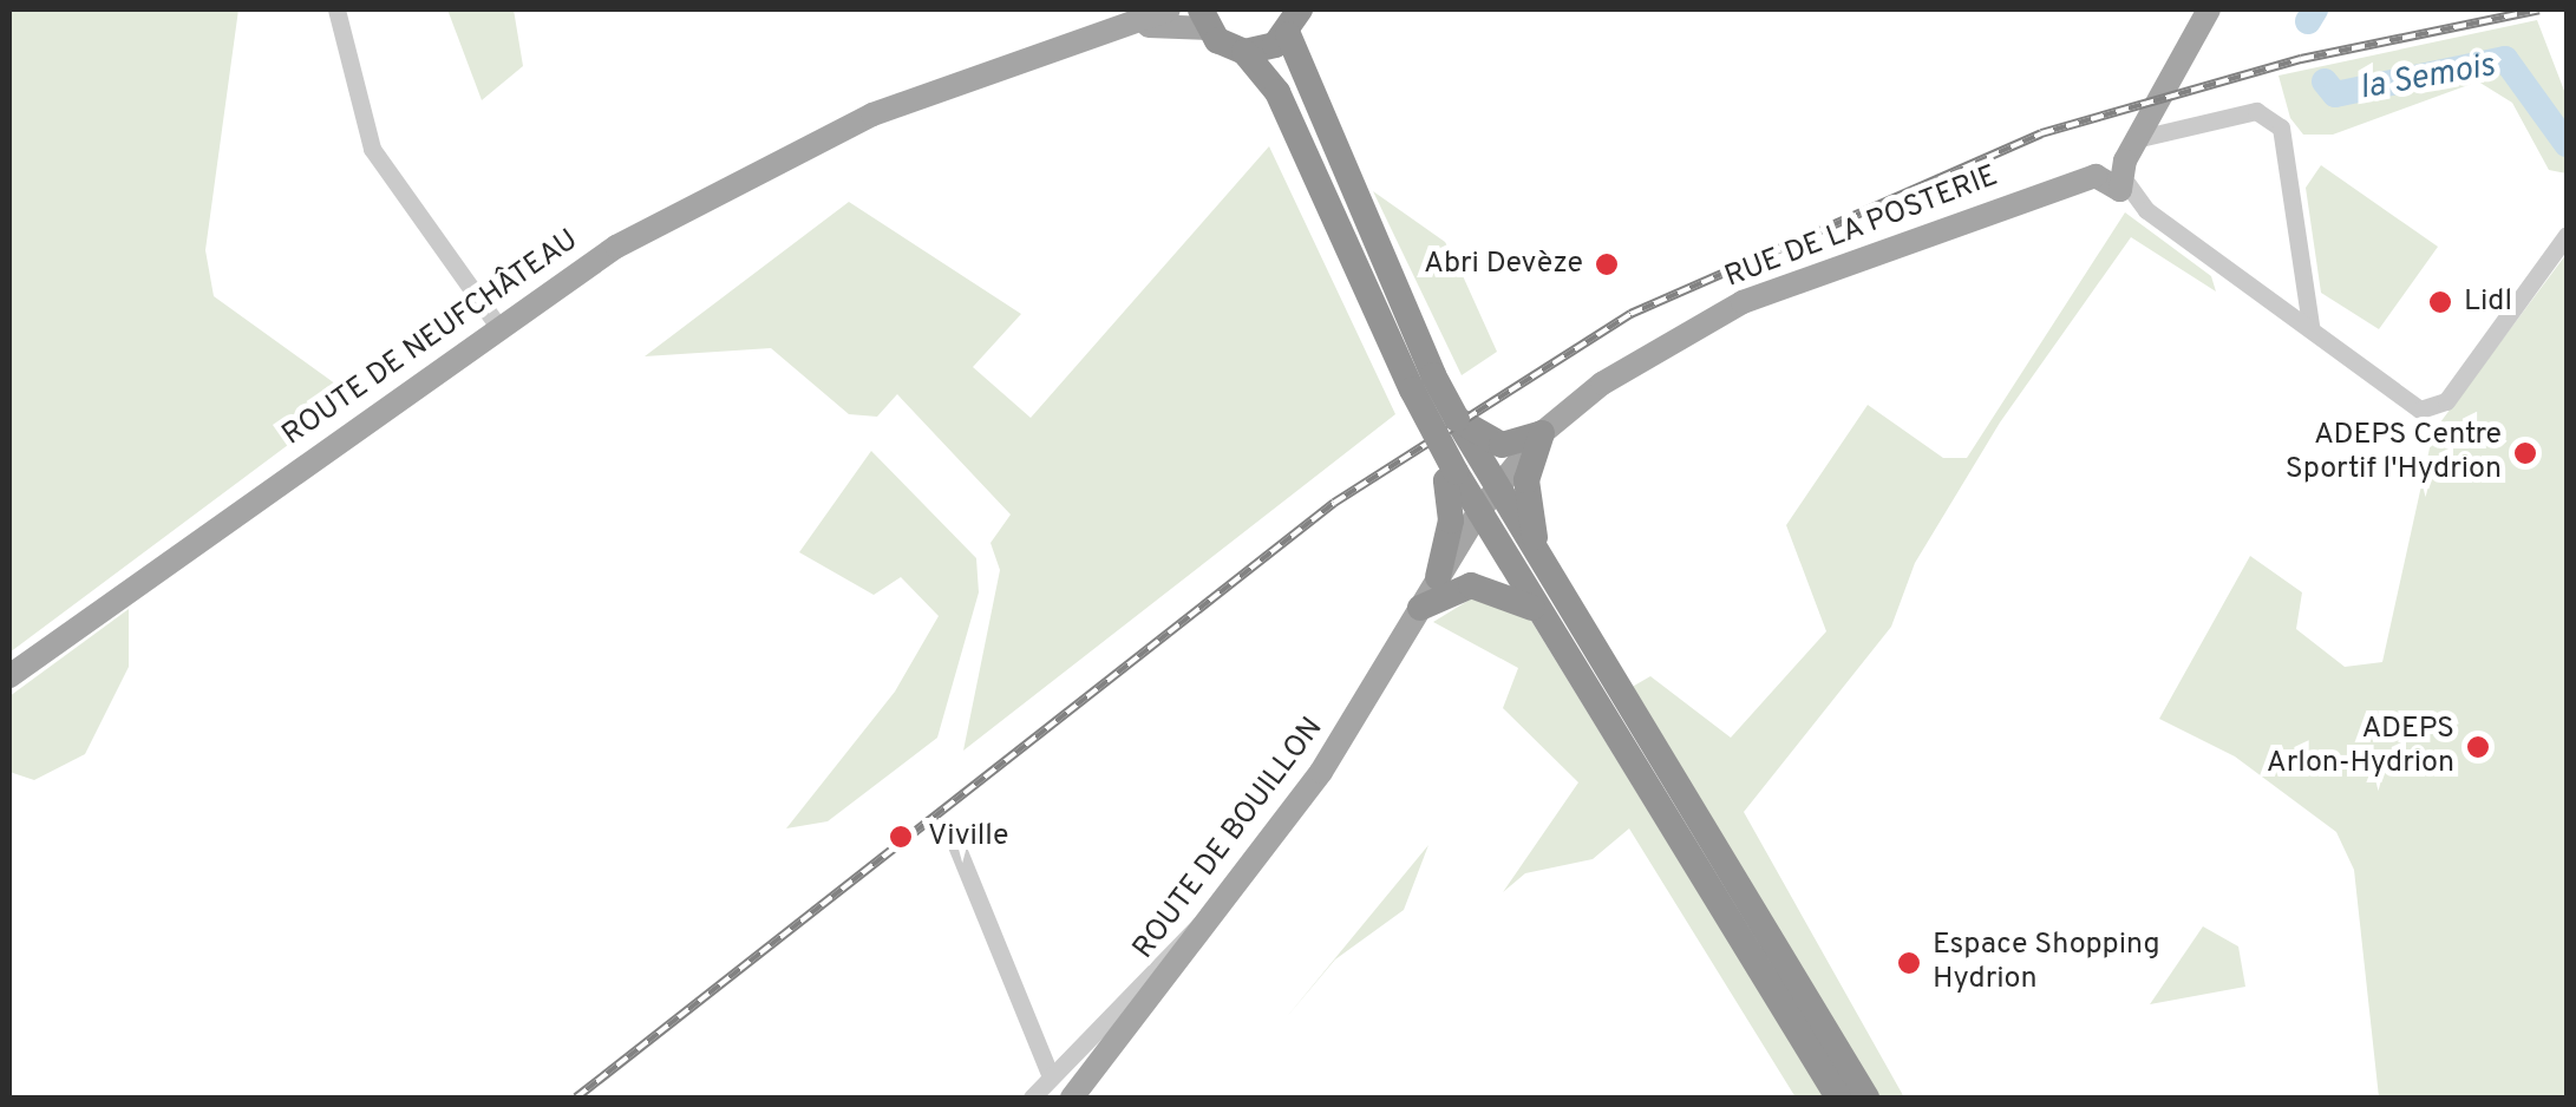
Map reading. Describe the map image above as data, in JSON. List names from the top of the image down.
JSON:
{
  "streets": {
    "main road": ["RUE DE LA POSTERIE", "ROUTE DE NEUFCHÂTEAU", "ROUTE DE BOUILLON"]
  },
  "crossings": [
    ["RUE DE LA POSTERIE", "ROUTE DE BOUILLON"]
  ],
  "water": ["la Semois"],
  "places": [
    "Abri Devèze",
    "Lidl",
    "ADEPS Centre Sportif l'Hydrion",
    "ADEPS Arlon-Hydrion",
    "Viville",
    "Espace Shopping Hydrion"
  ]
}
